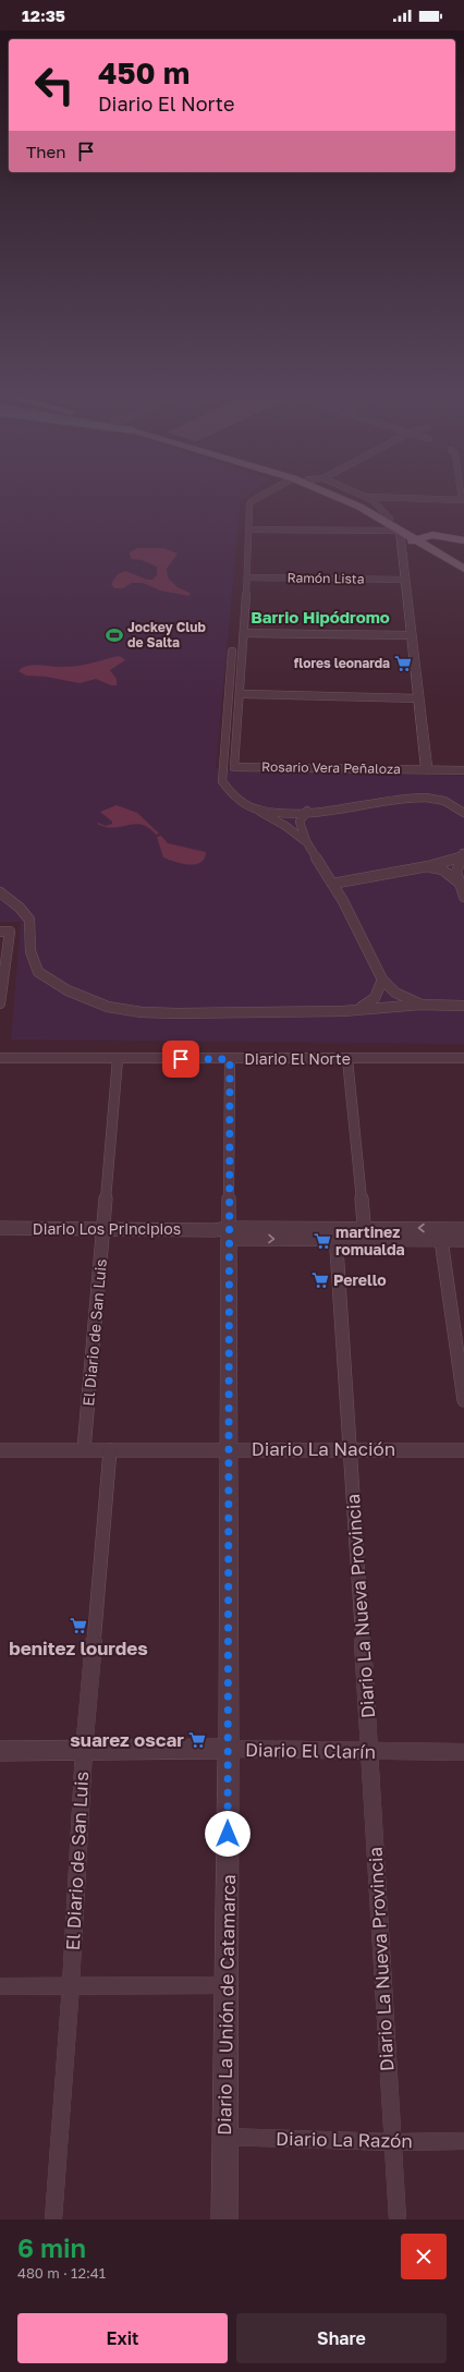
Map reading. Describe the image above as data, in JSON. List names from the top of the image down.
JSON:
{
  "streets": {
    "street": [
      "Ramón Lista",
      "Rosario Vera Peñaloza",
      "Diario El Norte",
      "Diario Los Principios",
      "El Diario de San Luis",
      "Diario La Nación",
      "Diario La Nueva Provincia",
      "Diario El Clarín",
      "Diario La Unión de Catamarca",
      "Diario La Razón"
    ]
  },
  "crossings": [
    ["Diario El Norte", "El Diario de San Luis"],
    ["Diario El Norte", "Diario La Unión de Catamarca"],
    ["Diario Los Principios", "El Diario de San Luis"],
    ["Diario Los Principios", "Diario La Nueva Provincia"],
    ["Diario Los Principios", "Diario La Unión de Catamarca"],
    ["El Diario de San Luis", "Diario La Nación"],
    ["El Diario de San Luis", "Diario El Clarín"],
    ["Diario La Nación", "Diario La Nueva Provincia"],
    ["Diario La Nación", "Diario La Unión de Catamarca"],
    ["Diario La Nueva Provincia", "Diario El Clarín"],
    ["Diario La Nueva Provincia", "Diario La Razón"],
    ["Diario El Clarín", "Diario La Unión de Catamarca"],
    ["Diario La Unión de Catamarca", "Diario La Razón"]
  ],
  "districts": ["Barrio Hipódromo"],
  "places": {
    "sports": ["Jockey Club de Salta"],
    "supermarket": [
      "flores leonarda",
      "martinez romualda",
      "Perello",
      "benitez lourdes",
      "suarez oscar"
    ]
  },
  "page": {
    "status": "12:35",
    "turn": ["450 m", "Diario El Norte"],
    "then": "Then",
    "heading": ["6 min", "480 m · 12:41"],
    "buttons": ["Exit", "Share"]
  }
}
